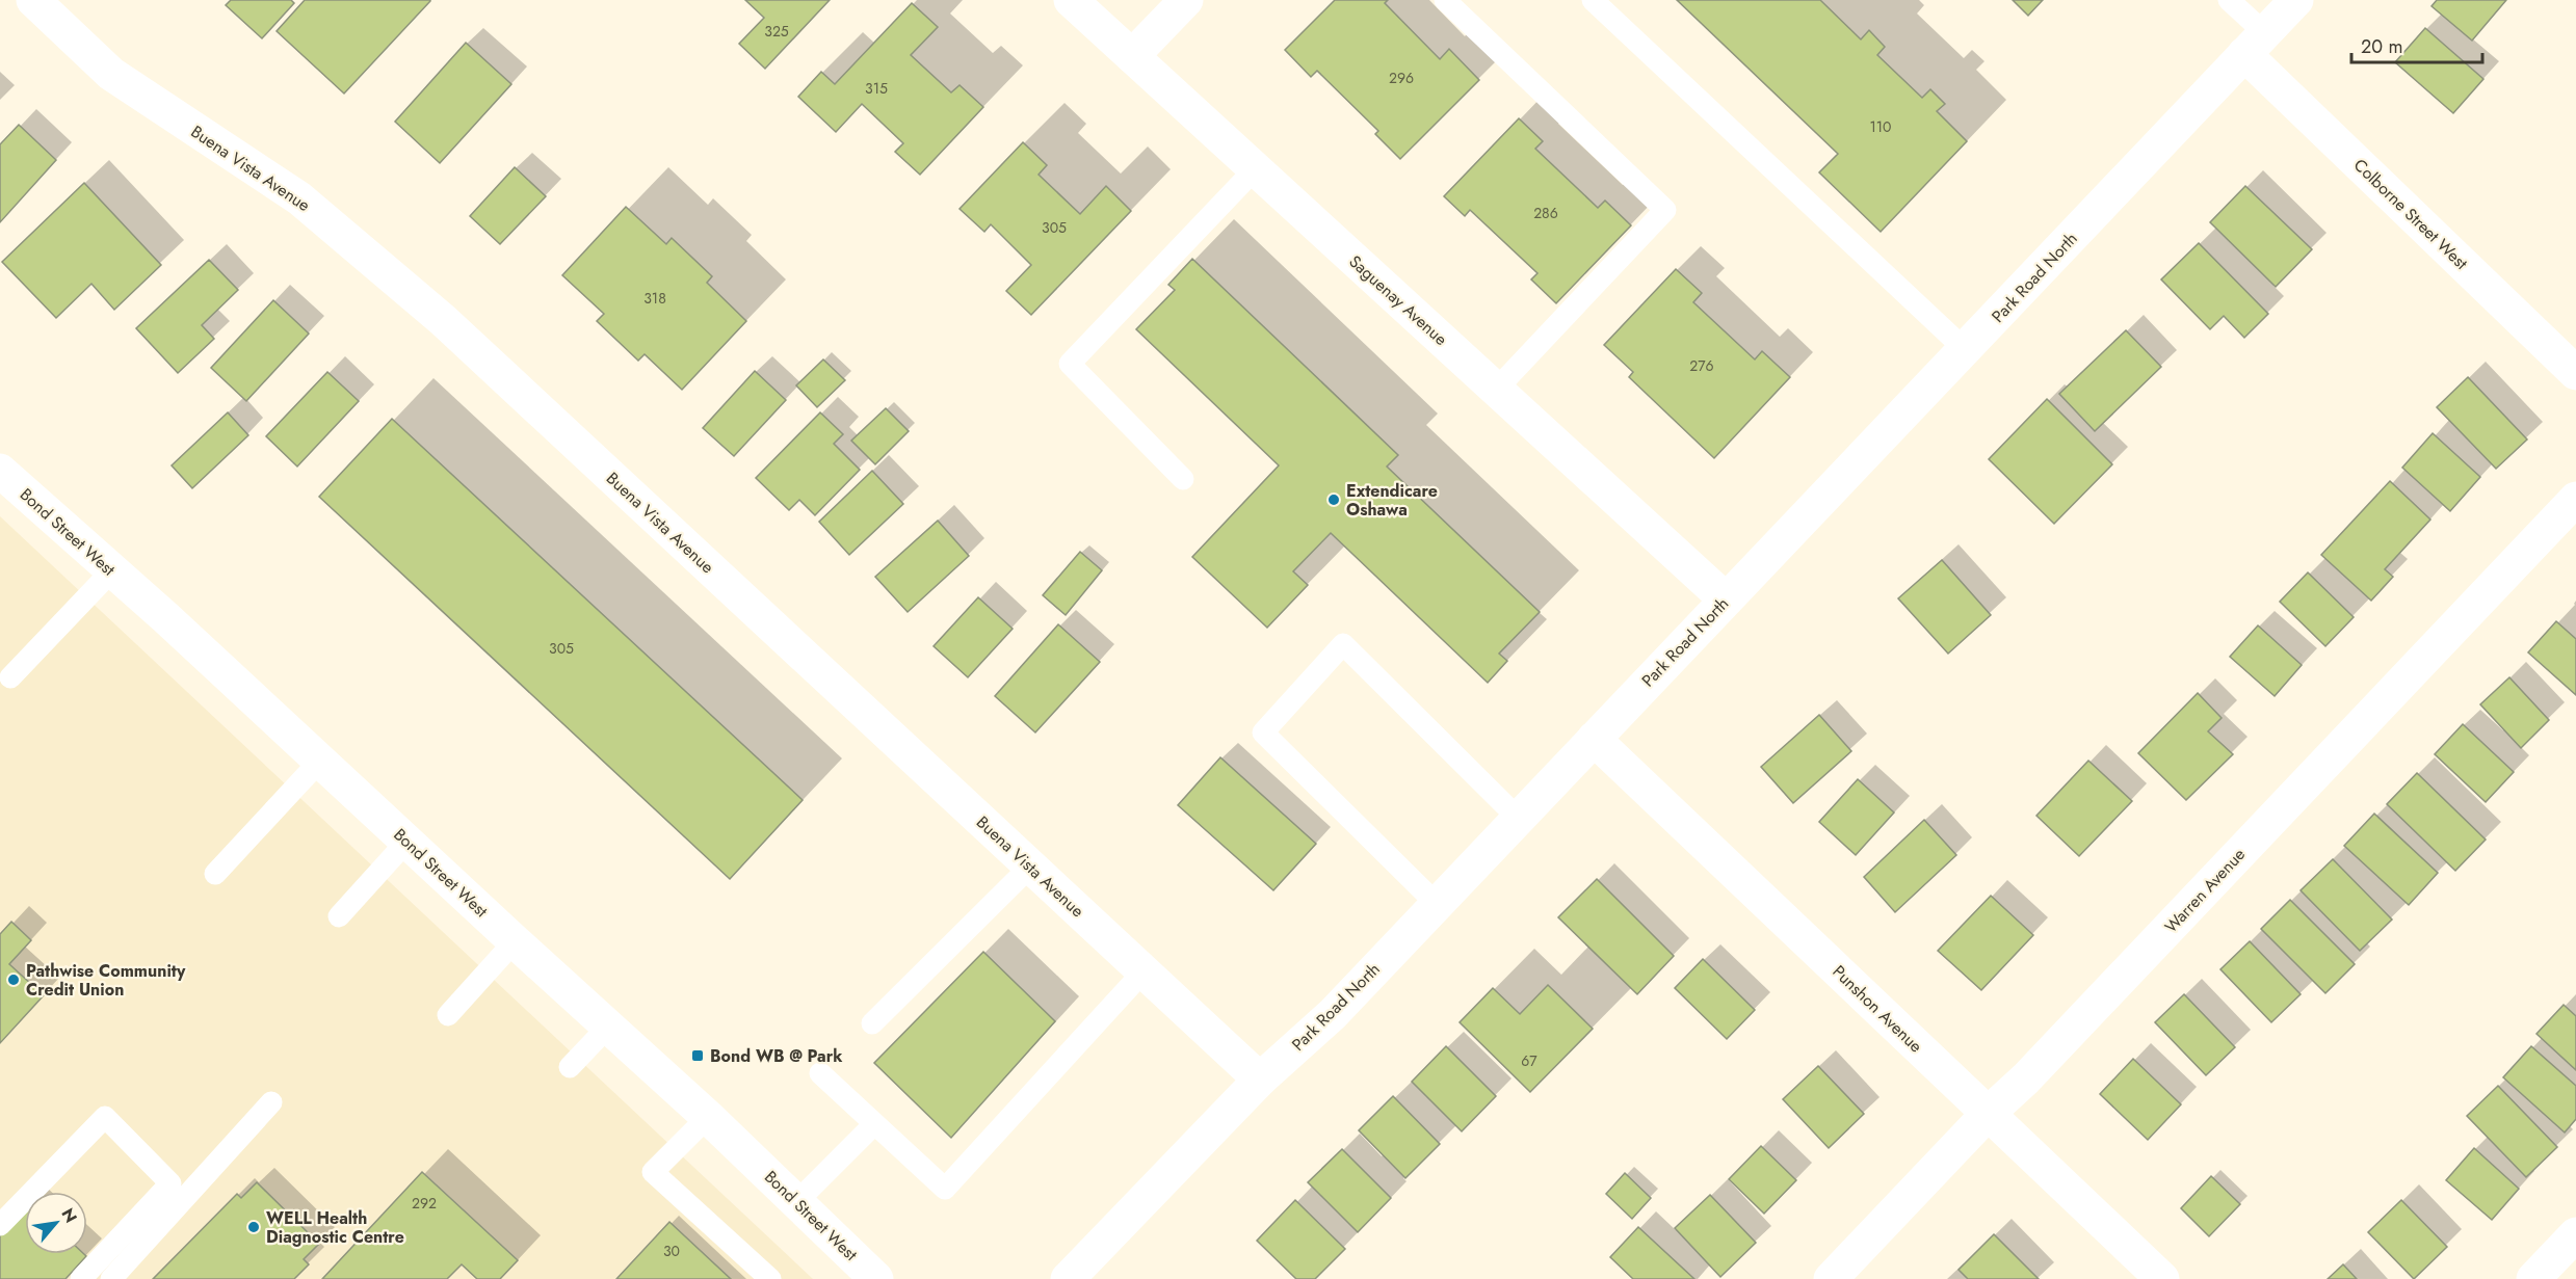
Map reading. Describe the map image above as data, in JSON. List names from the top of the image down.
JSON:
{
  "streets": {
    "street": [
      "Buena Vista Avenue",
      "Colborne Street West",
      "Park Road North",
      "Saguenay Avenue",
      "Bond Street West",
      "Warren Avenue",
      "Punshon Avenue"
    ]
  },
  "crossings": [
    ["Buena Vista Avenue", "Park Road North"],
    ["Colborne Street West", "Park Road North"],
    ["Park Road North", "Saguenay Avenue"],
    ["Park Road North", "Punshon Avenue"],
    ["Warren Avenue", "Punshon Avenue"]
  ],
  "places": {
    "other": ["Extendicare Oshawa", "Pathwise Community Credit Union", "WELL Health Diagnostic Centre"],
    "transit": ["Bond WB @ Park"]
  },
  "house_numbers": [
    "325",
    "296",
    "315",
    "110",
    "286",
    "305",
    "318",
    "276",
    "305",
    "67",
    "292",
    "30"
  ],
  "scale_bar": "20 m",
  "north": "top right"
}
